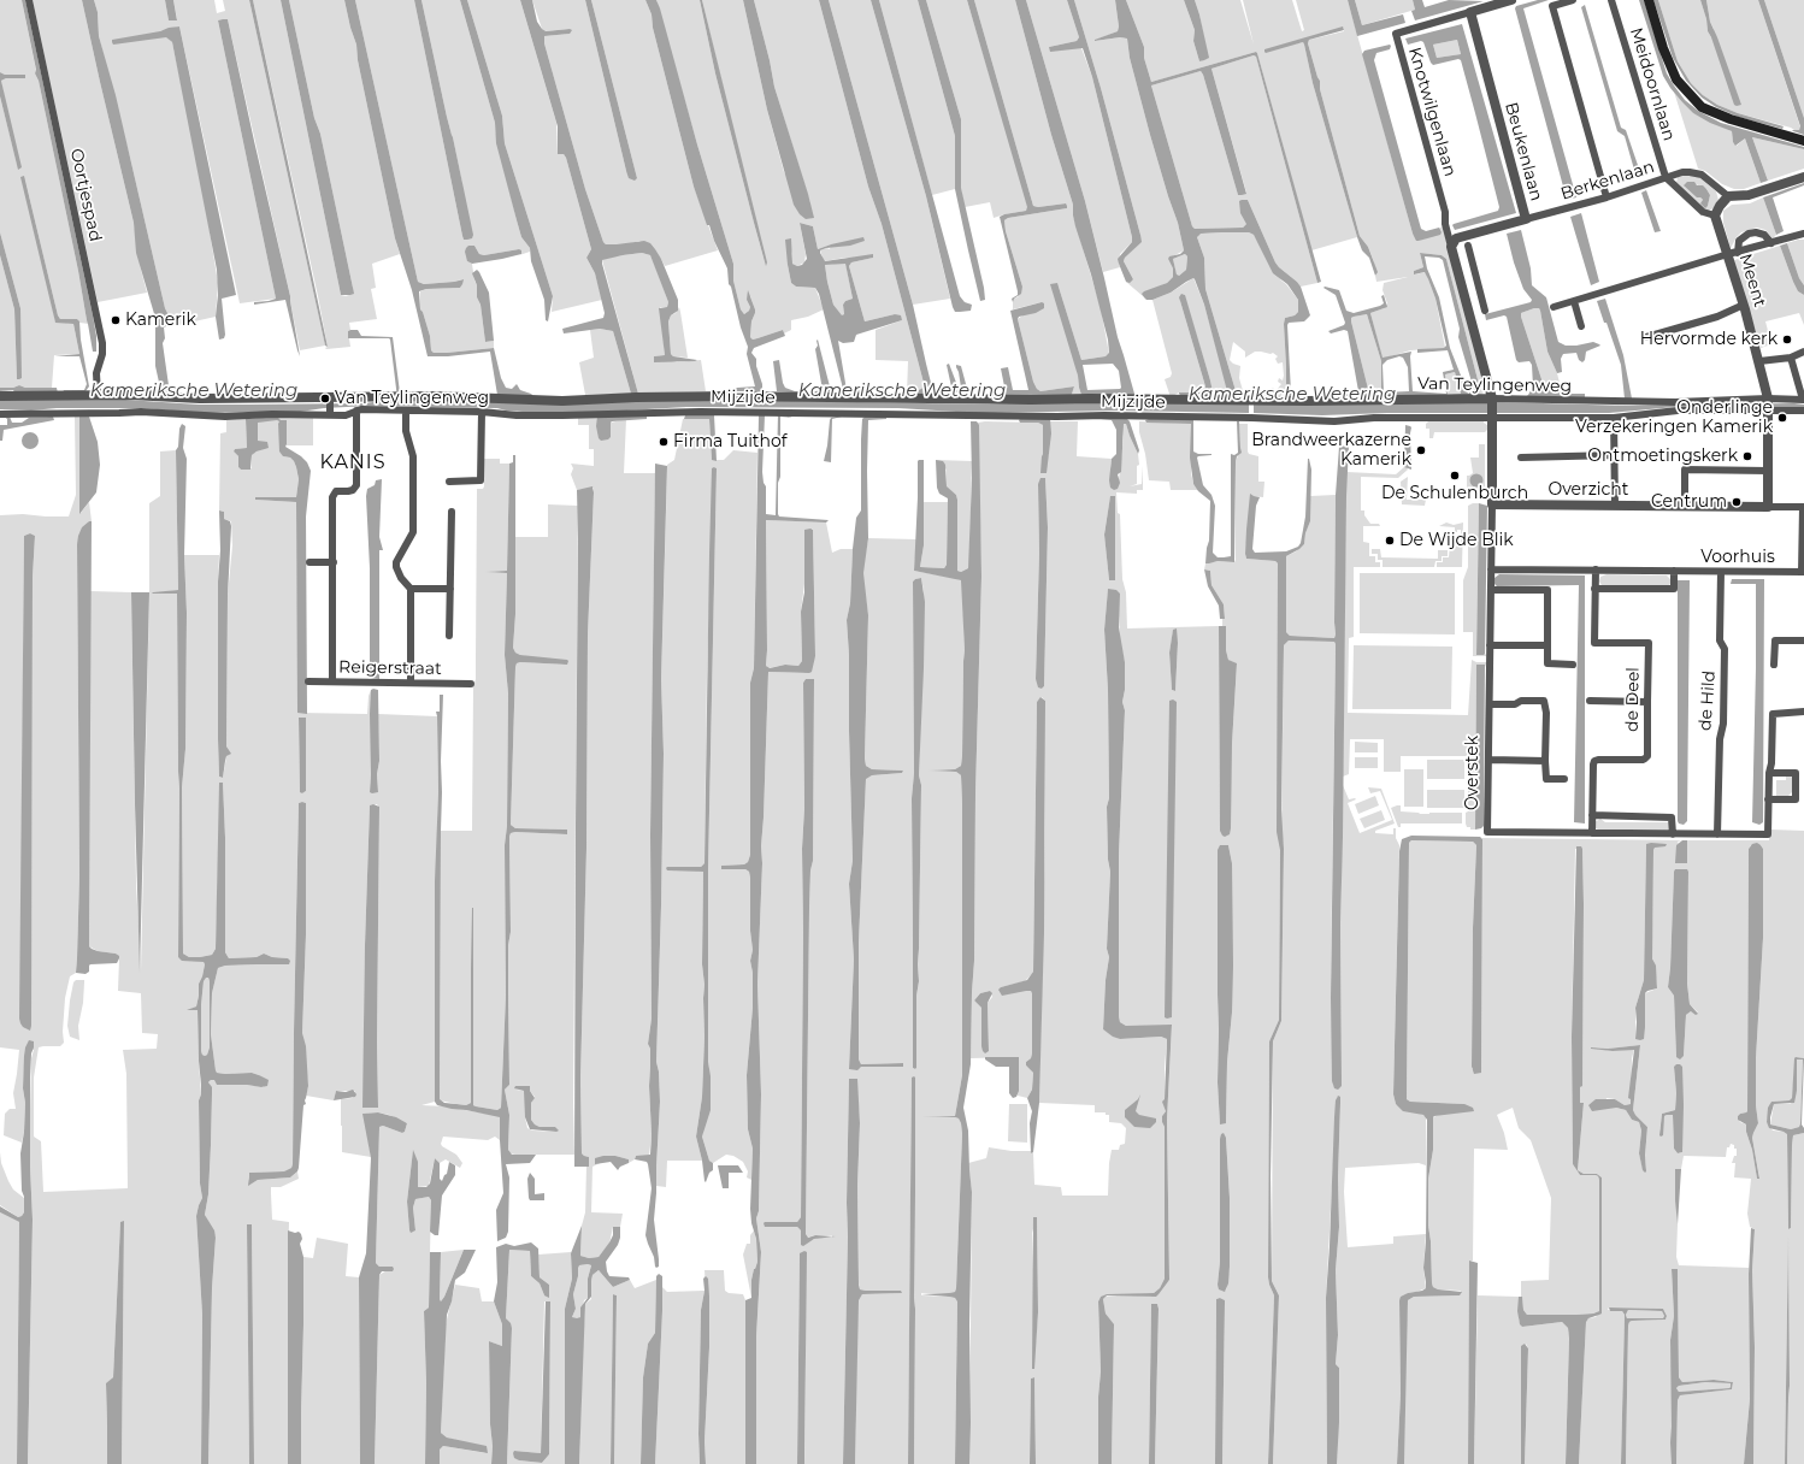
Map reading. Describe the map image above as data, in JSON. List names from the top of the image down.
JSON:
{
  "streets": {
    "street": [
      "Meidoornlaan",
      "Knotwilgenlaan",
      "Beukenlaan",
      "Berkenlaan",
      "Oortjespad",
      "Meent",
      "Van Teylingenweg",
      "Mijzijde",
      "Overzicht",
      "Voorhuis",
      "Reigerstraat",
      "de Deel",
      "de Hild",
      "Overstek"
    ]
  },
  "crossings": [
    ["Meidoornlaan", "Berkenlaan"],
    ["Knotwilgenlaan", "Beukenlaan"],
    ["Beukenlaan", "Berkenlaan"],
    ["Berkenlaan", "Meent"],
    ["Oortjespad", "Van Teylingenweg"],
    ["Meent", "Van Teylingenweg"],
    ["Meent", "Mijzijde"],
    ["Meent", "Overzicht"],
    ["Van Teylingenweg", "Mijzijde"],
    ["Van Teylingenweg", "Overstek"],
    ["Mijzijde", "Overstek"],
    ["Overzicht", "Voorhuis"],
    ["Overzicht", "Overstek"],
    ["Voorhuis", "de Deel"],
    ["Voorhuis", "de Hild"],
    ["Voorhuis", "Overstek"],
    ["de Deel", "Overstek"],
    ["de Hild", "Overstek"]
  ],
  "districts": ["KANIS"],
  "water": ["Kameriksche Wetering"],
  "places": [
    "Kamerik",
    "Hervormde kerk",
    "Van Teylingenweg",
    "Onderlinge Verzekeringen Kamerik",
    "Firma Tuithof",
    "Brandweerkazerne Kamerik",
    "Ontmoetingskerk",
    "De Schulenburch",
    "Centrum",
    "De Wijde Blik"
  ]
}
